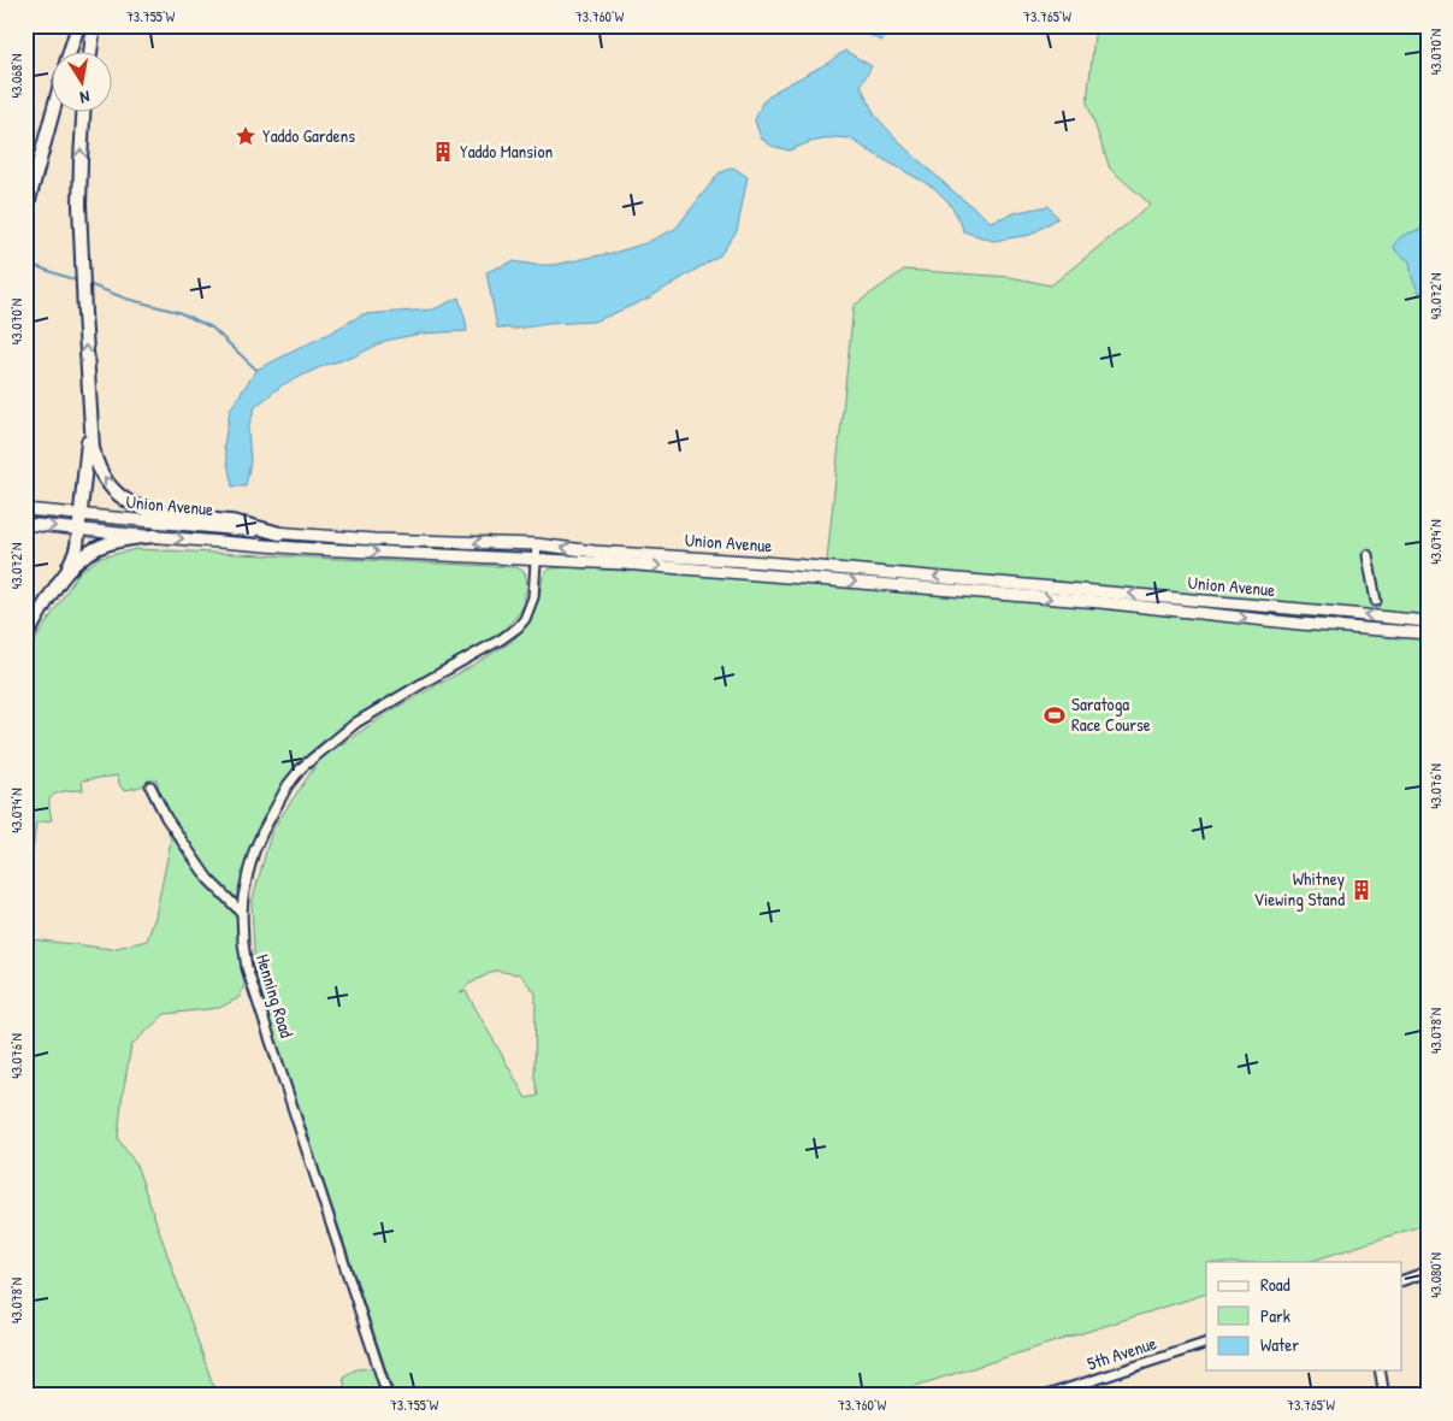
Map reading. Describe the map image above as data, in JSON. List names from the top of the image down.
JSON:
{
  "streets": {
    "main road": ["Union Avenue"],
    "street": ["Henning Road", "5th Avenue"]
  },
  "crossings": [
    ["Union Avenue", "Henning Road"]
  ],
  "places": {
    "place": ["Yaddo Gardens"],
    "building": ["Yaddo Mansion", "Whitney Viewing Stand"],
    "sports": ["Saratoga Race Course"]
  },
  "legend": ["Road", "Park", "Water"],
  "north": "bottom",
  "coordinates": [
    "73.755°W",
    "73.760°W",
    "73.765°W",
    "43.070°N",
    "43.068°N",
    "43.072°N",
    "43.074°N",
    "43.076°N",
    "43.078°N",
    "43.080°N"
  ]
}
